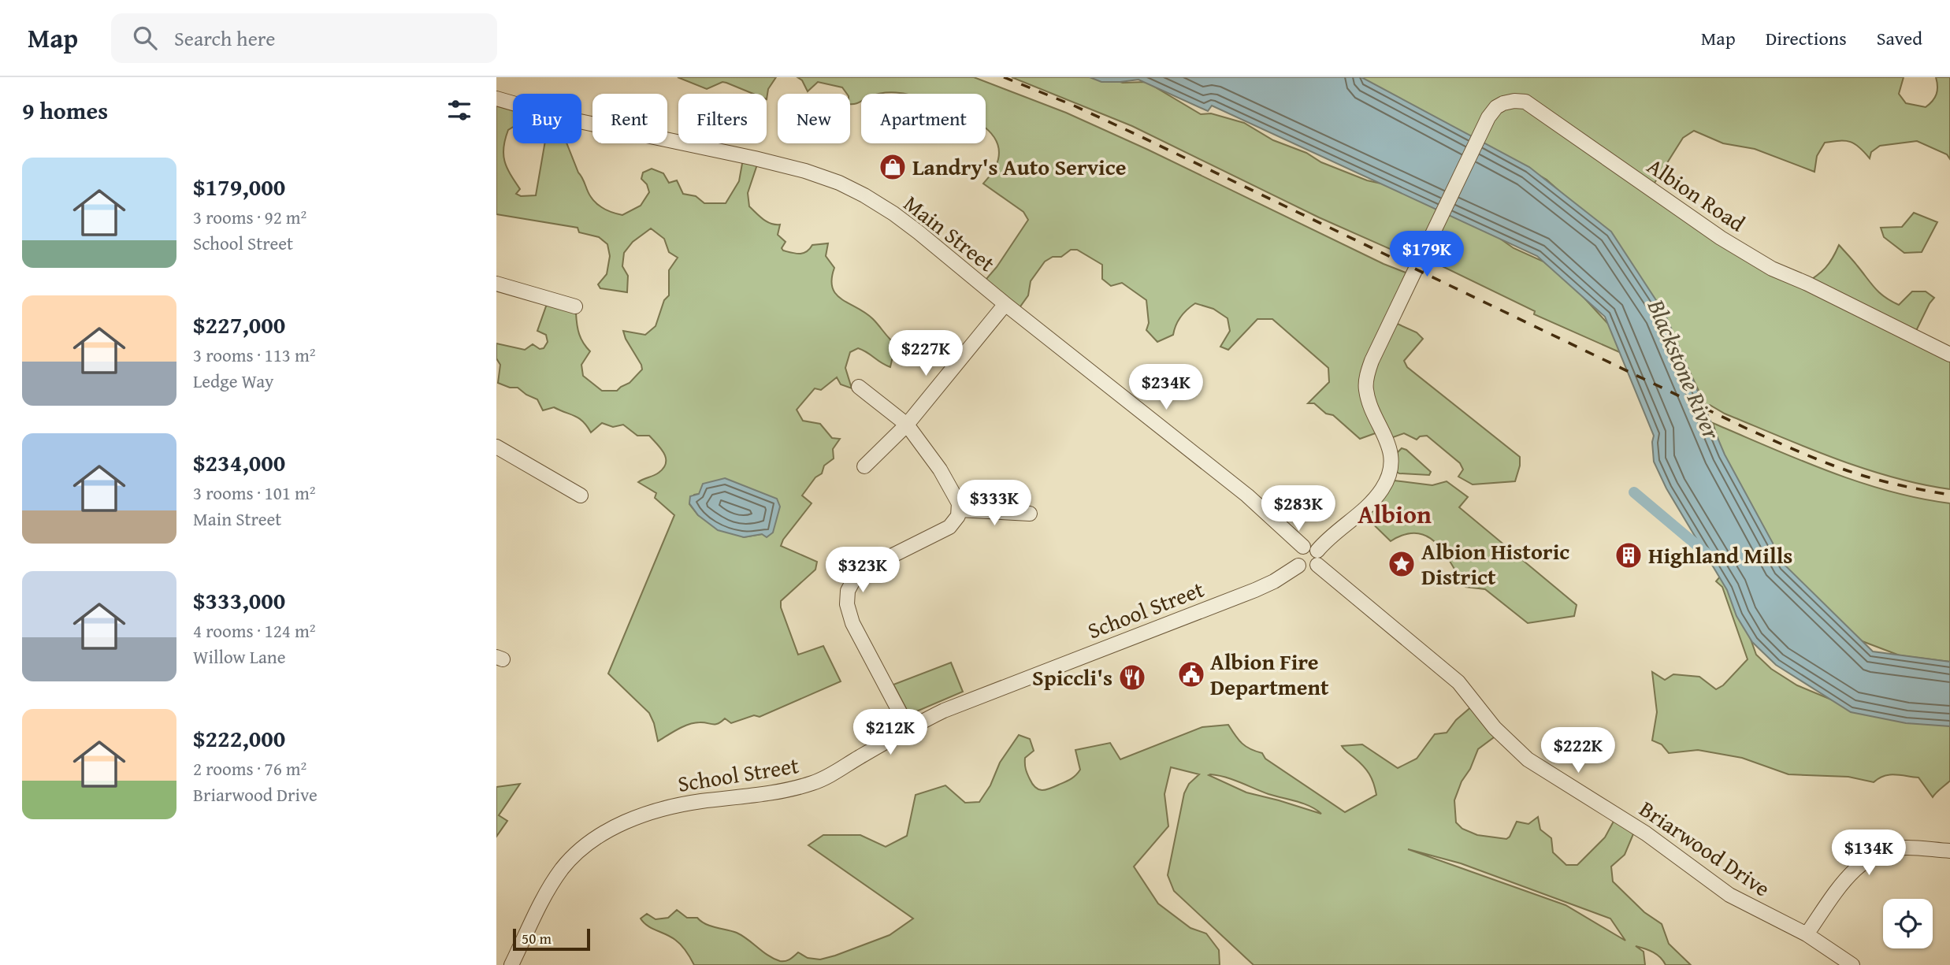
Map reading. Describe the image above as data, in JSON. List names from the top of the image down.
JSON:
{
  "streets": {
    "street": [
      "Albion Road",
      "Main Street",
      "School Street",
      "Briarwood Drive"
    ]
  },
  "crossings": [
    ["Albion Road", "Main Street"],
    ["Albion Road", "School Street"],
    ["Albion Road", "Briarwood Drive"],
    ["Main Street", "School Street"],
    ["Main Street", "Briarwood Drive"],
    ["School Street", "Briarwood Drive"]
  ],
  "districts": ["Albion"],
  "water": ["Blackstone River"],
  "places": {
    "shop": ["Landry's Auto Service"],
    "building": ["Highland Mills"],
    "place": ["Albion Historic District"],
    "public building": ["Albion Fire Department"],
    "restaurant": ["Spiccli's"]
  },
  "scale_bar": "50 m",
  "page": {
    "header": "Map",
    "search": "Search here",
    "nav": ["Map", "Directions", "Saved"],
    "heading": "9 homes",
    "chip": [
      "Buy",
      "Rent",
      "Filters",
      "New",
      "Apartment"
    ],
    "list": [
      {
        "name": "$179,000",
        "note": "3 rooms · 92 m² · School Street"
      },
      {
        "name": "$227,000",
        "note": "3 rooms · 113 m² · Ledge Way"
      },
      {
        "name": "$234,000",
        "note": "3 rooms · 101 m² · Main Street"
      },
      {
        "name": "$333,000",
        "note": "4 rooms · 124 m² · Willow Lane"
      },
      {
        "name": "$222,000",
        "note": "2 rooms · 76 m² · Briarwood Drive"
      }
    ],
    "price": [
      "$179K",
      "$227K",
      "$234K",
      "$333K",
      "$283K",
      "$323K",
      "$212K",
      "$222K",
      "$134K"
    ],
    "scale": "50 m"
  }
}
